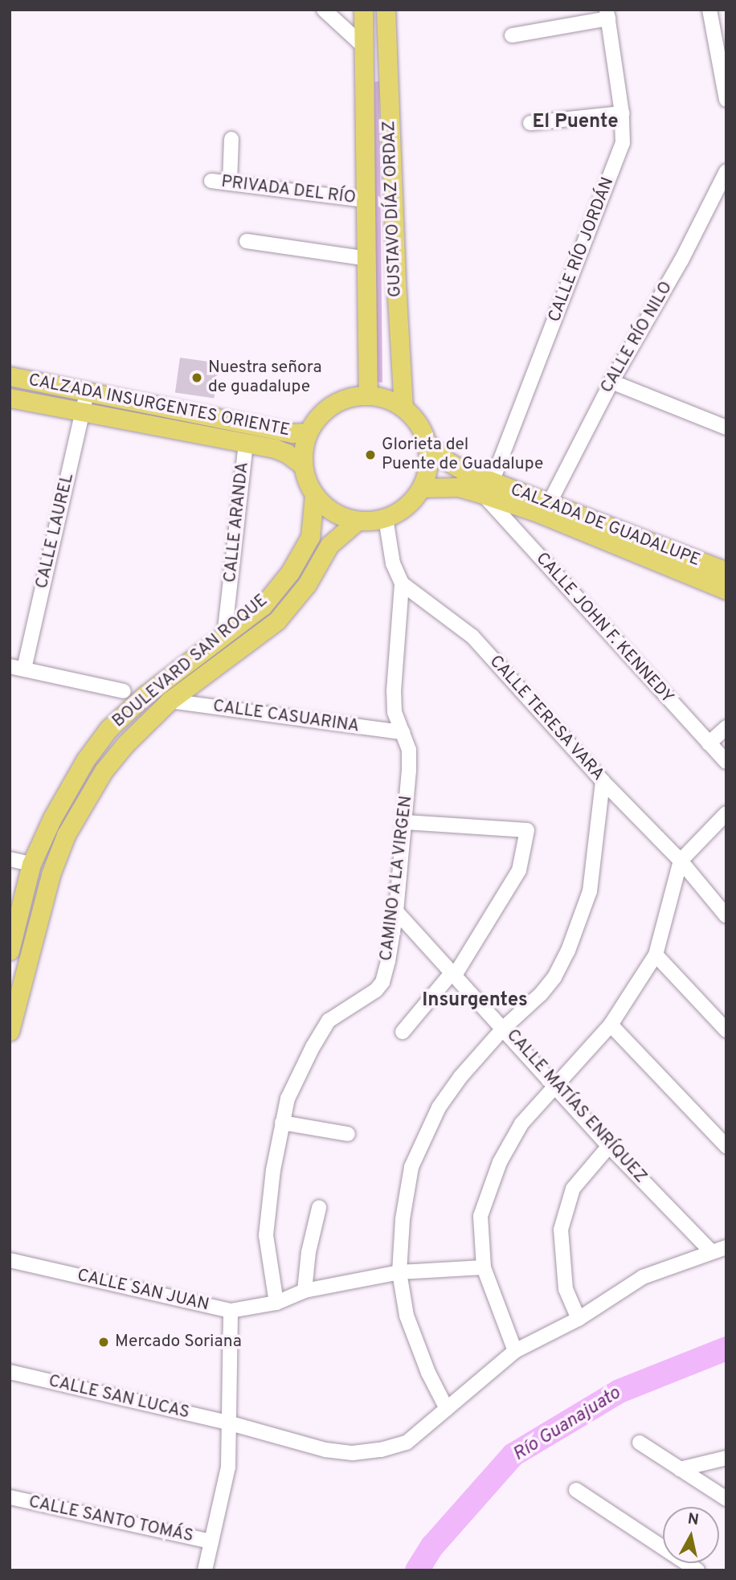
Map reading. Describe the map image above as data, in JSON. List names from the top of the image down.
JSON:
{
  "streets": {
    "main road": [
      "GUSTAVO DÍAZ ORDAZ",
      "CALZADA INSURGENTES ORIENTE",
      "CALZADA DE GUADALUPE",
      "BOULEVARD SAN ROQUE"
    ],
    "street": [
      "PRIVADA DEL RÍO",
      "CALLE RÍO JORDÁN",
      "CALLE RÍO NILO",
      "CALLE ARANDA",
      "CALLE LAUREL",
      "CALLE JOHN F. KENNEDY",
      "CALLE CASUARINA",
      "CALLE TERESA VARA",
      "CAMINO A LA VIRGEN",
      "CALLE MATÍAS ENRÍQUEZ",
      "CALLE SAN JUAN",
      "CALLE SAN LUCAS",
      "CALLE SANTO TOMÁS"
    ]
  },
  "crossings": [
    ["PRIVADA DEL RÍO", "GUSTAVO DÍAZ ORDAZ"],
    ["GUSTAVO DÍAZ ORDAZ", "CALZADA INSURGENTES ORIENTE"],
    ["GUSTAVO DÍAZ ORDAZ", "CALZADA DE GUADALUPE"],
    ["GUSTAVO DÍAZ ORDAZ", "BOULEVARD SAN ROQUE"],
    ["CALLE RÍO JORDÁN", "CALZADA DE GUADALUPE"],
    ["CALLE RÍO JORDÁN", "CALLE JOHN F. KENNEDY"],
    ["CALLE RÍO NILO", "CALZADA DE GUADALUPE"],
    ["CALZADA INSURGENTES ORIENTE", "CALLE ARANDA"],
    ["CALZADA INSURGENTES ORIENTE", "CALZADA DE GUADALUPE"],
    ["CALZADA INSURGENTES ORIENTE", "CALLE LAUREL"],
    ["CALZADA INSURGENTES ORIENTE", "BOULEVARD SAN ROQUE"],
    ["CALLE ARANDA", "BOULEVARD SAN ROQUE"],
    ["CALZADA DE GUADALUPE", "CALLE JOHN F. KENNEDY"],
    ["CALZADA DE GUADALUPE", "BOULEVARD SAN ROQUE"],
    ["BOULEVARD SAN ROQUE", "CALLE CASUARINA"],
    ["CALLE CASUARINA", "CAMINO A LA VIRGEN"],
    ["CALLE TERESA VARA", "CAMINO A LA VIRGEN"],
    ["CAMINO A LA VIRGEN", "CALLE MATÍAS ENRÍQUEZ"],
    ["CAMINO A LA VIRGEN", "CALLE SAN JUAN"],
    ["CALLE MATÍAS ENRÍQUEZ", "CALLE SAN LUCAS"]
  ],
  "districts": ["El Puente", "Insurgentes"],
  "water": ["Río Guanajuato"],
  "places": ["Nuestra señora de guadalupe", "Glorieta del Puente de Guadalupe", "Mercado Soriana"],
  "north": "top"
}
